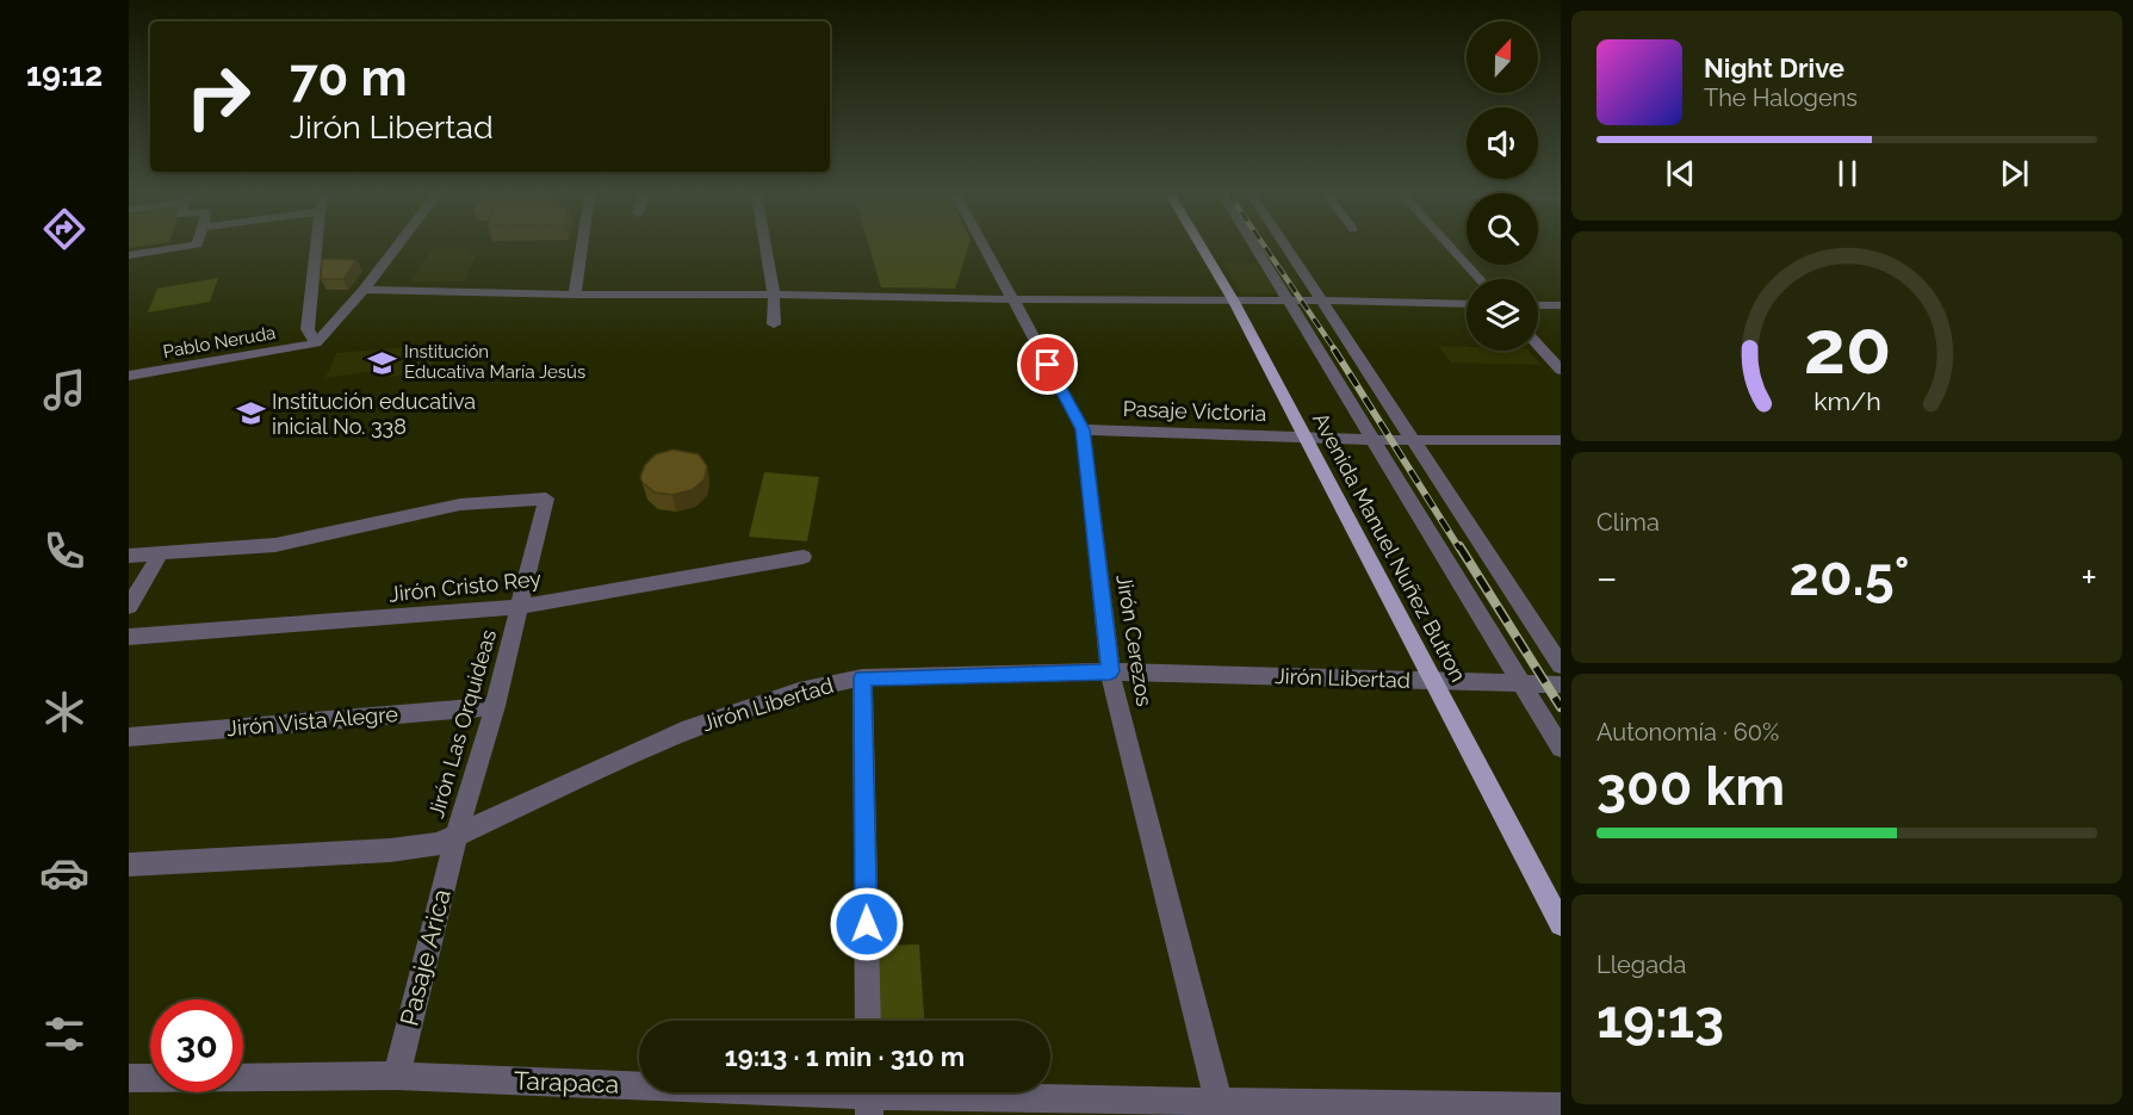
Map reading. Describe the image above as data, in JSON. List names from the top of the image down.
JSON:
{
  "streets": {
    "main road": ["Avenida Manuel Nuñez Butron"],
    "street": [
      "Pablo Neruda",
      "Pasaje Victoria",
      "Jirón Cristo Rey",
      "Jirón Cerezos",
      "Jirón Libertad",
      "Jirón Vista Alegre",
      "Jirón Las Orquideas",
      "Pasaje Arica",
      "Tarapaca"
    ]
  },
  "crossings": [
    ["Pasaje Victoria", "Avenida Manuel Nuñez Butron"],
    ["Pasaje Victoria", "Jirón Cerezos"],
    ["Avenida Manuel Nuñez Butron", "Jirón Libertad"],
    ["Jirón Cristo Rey", "Jirón Las Orquideas"],
    ["Jirón Cerezos", "Jirón Libertad"],
    ["Jirón Cerezos", "Tarapaca"],
    ["Jirón Libertad", "Jirón Las Orquideas"],
    ["Jirón Libertad", "Pasaje Arica"],
    ["Jirón Vista Alegre", "Jirón Las Orquideas"],
    ["Jirón Las Orquideas", "Pasaje Arica"],
    ["Pasaje Arica", "Tarapaca"]
  ],
  "places": {
    "school or university": ["Institución Educativa María Jesús", "Institución educativa inicial No. 338"]
  },
  "north": "top",
  "page": {
    "tabs": "19:12",
    "turn": ["70 m", "Jirón Libertad"],
    "song": ["Night Drive", "The Halogens"],
    "tile": [
      "Clima",
      ["Autonomía · 60%", "300 km"],
      ["Llegada", "19:13"]
    ],
    "heat": ["−", "20.5°", "+"],
    "limit": "30",
    "trip": "19:13 · 1 min · 310 m",
    "gauge": ["20", "km/h"]
  }
}
